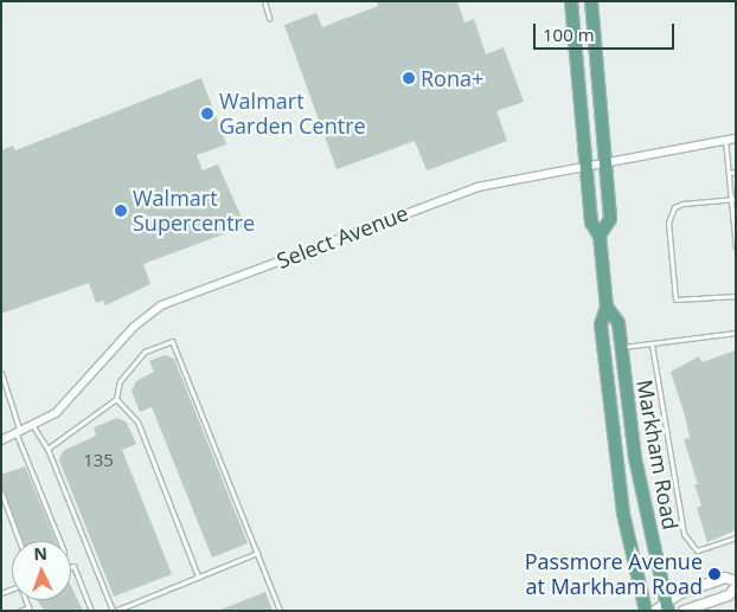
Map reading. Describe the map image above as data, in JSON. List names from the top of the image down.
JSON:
{
  "streets": {
    "main road": ["Markham Road"],
    "street": ["Select Avenue"]
  },
  "crossings": [
    ["Select Avenue", "Markham Road"]
  ],
  "places": [
    "Rona+",
    "Walmart Garden Centre",
    "Walmart Supercentre",
    "Passmore Avenue at Markham Road"
  ],
  "house_numbers": ["135"],
  "scale_bar": "100 m",
  "north": "top"
}
